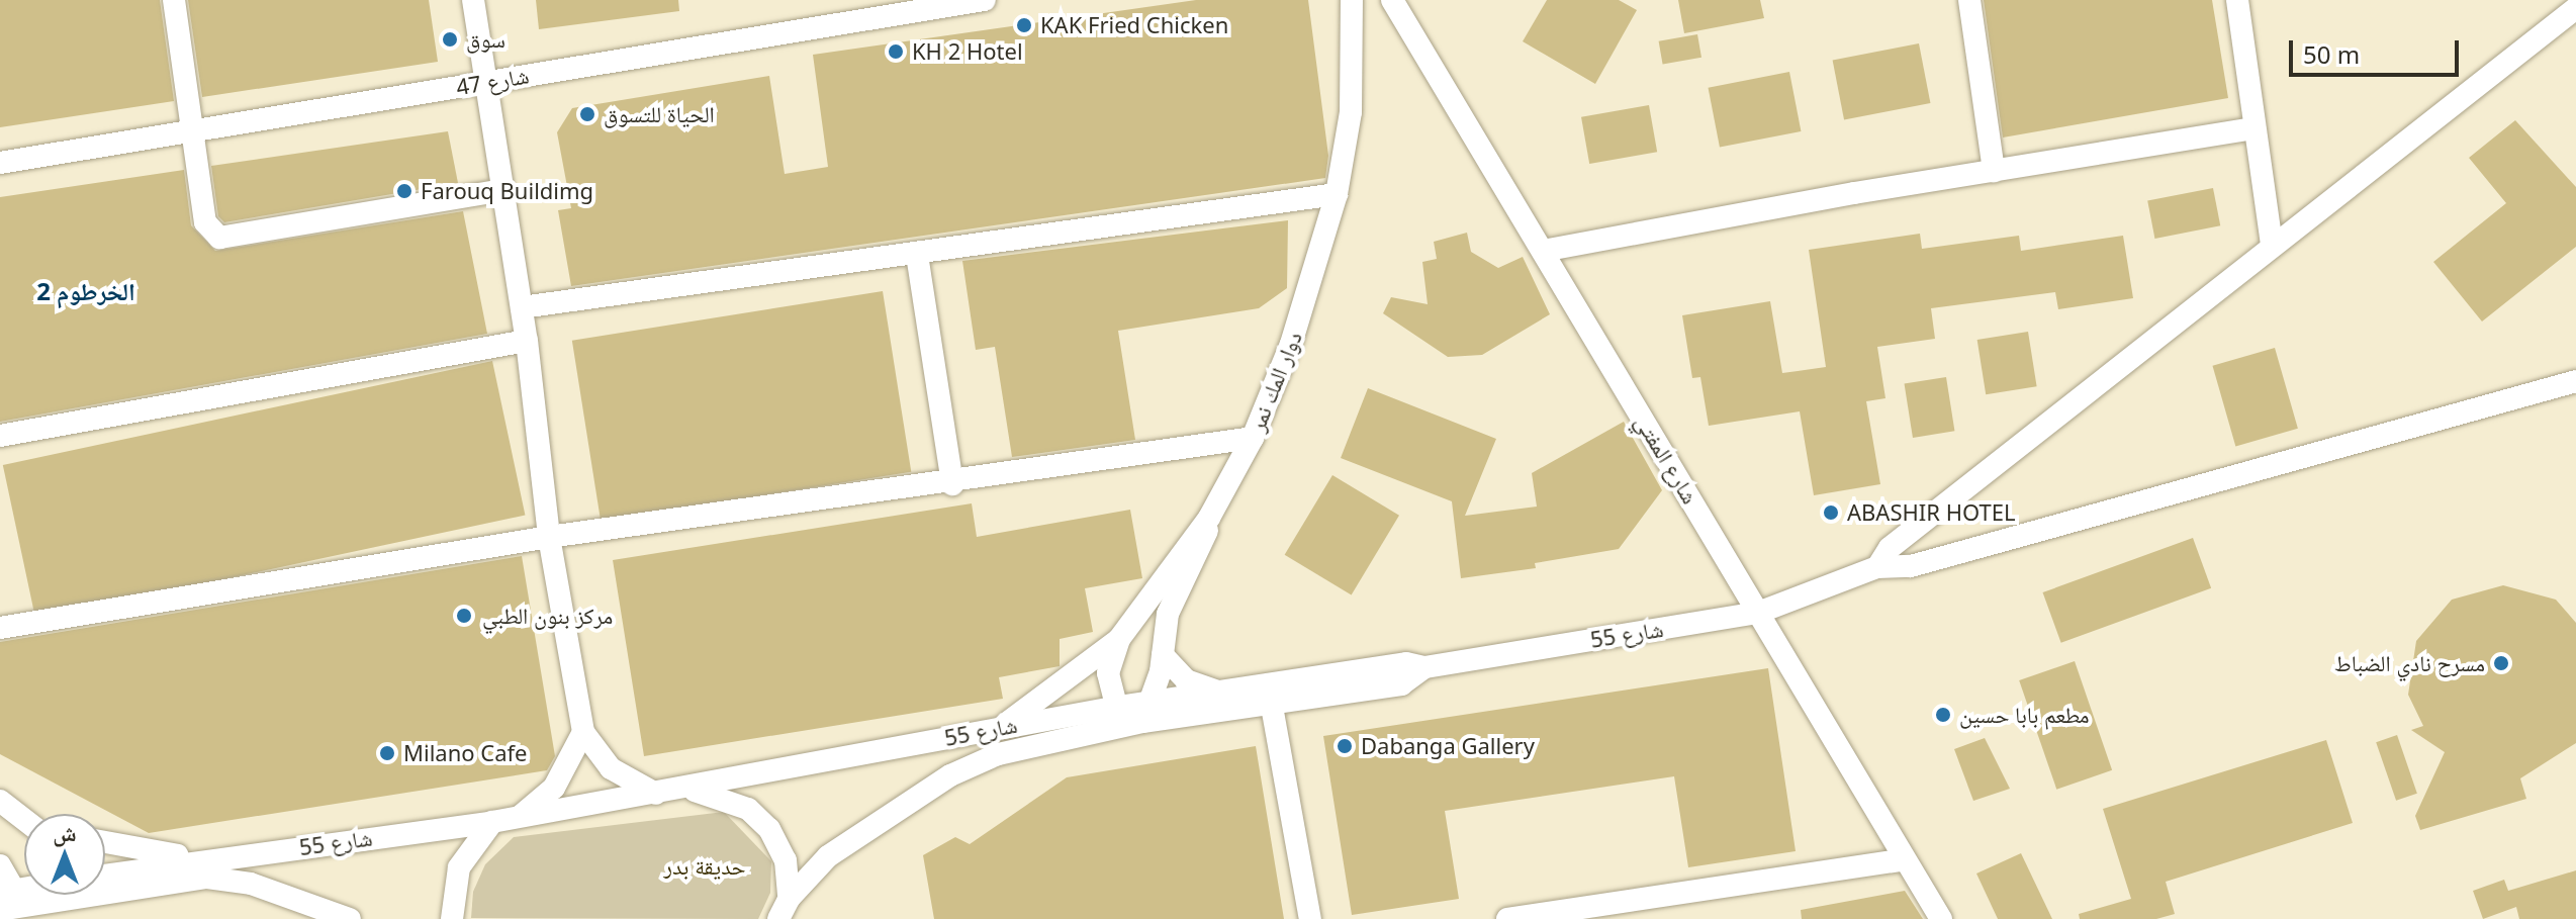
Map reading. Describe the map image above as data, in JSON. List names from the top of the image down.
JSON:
{
  "streets": {
    "street": [
      "شارع 47",
      "دوار المك نمر",
      "شارع المفتي",
      "شارع 55"
    ]
  },
  "crossings": [
    ["دوار المك نمر", "شارع 55"],
    ["شارع المفتي", "شارع 55"]
  ],
  "districts": ["الخرطوم 2"],
  "parks": ["حديقة بدر"],
  "places": [
    "KAK Fried Chicken",
    "سوق",
    "KH 2 Hotel",
    "الحياة للتسوق",
    "Farouq Buildimg",
    "ABASHIR HOTEL",
    "مركز بنون الطبي",
    "مسرح نادي الضباط",
    "مطعم بابا حسين",
    "Dabanga Gallery",
    "Milano Cafe"
  ],
  "scale_bar": "50 m",
  "north": "top"
}
